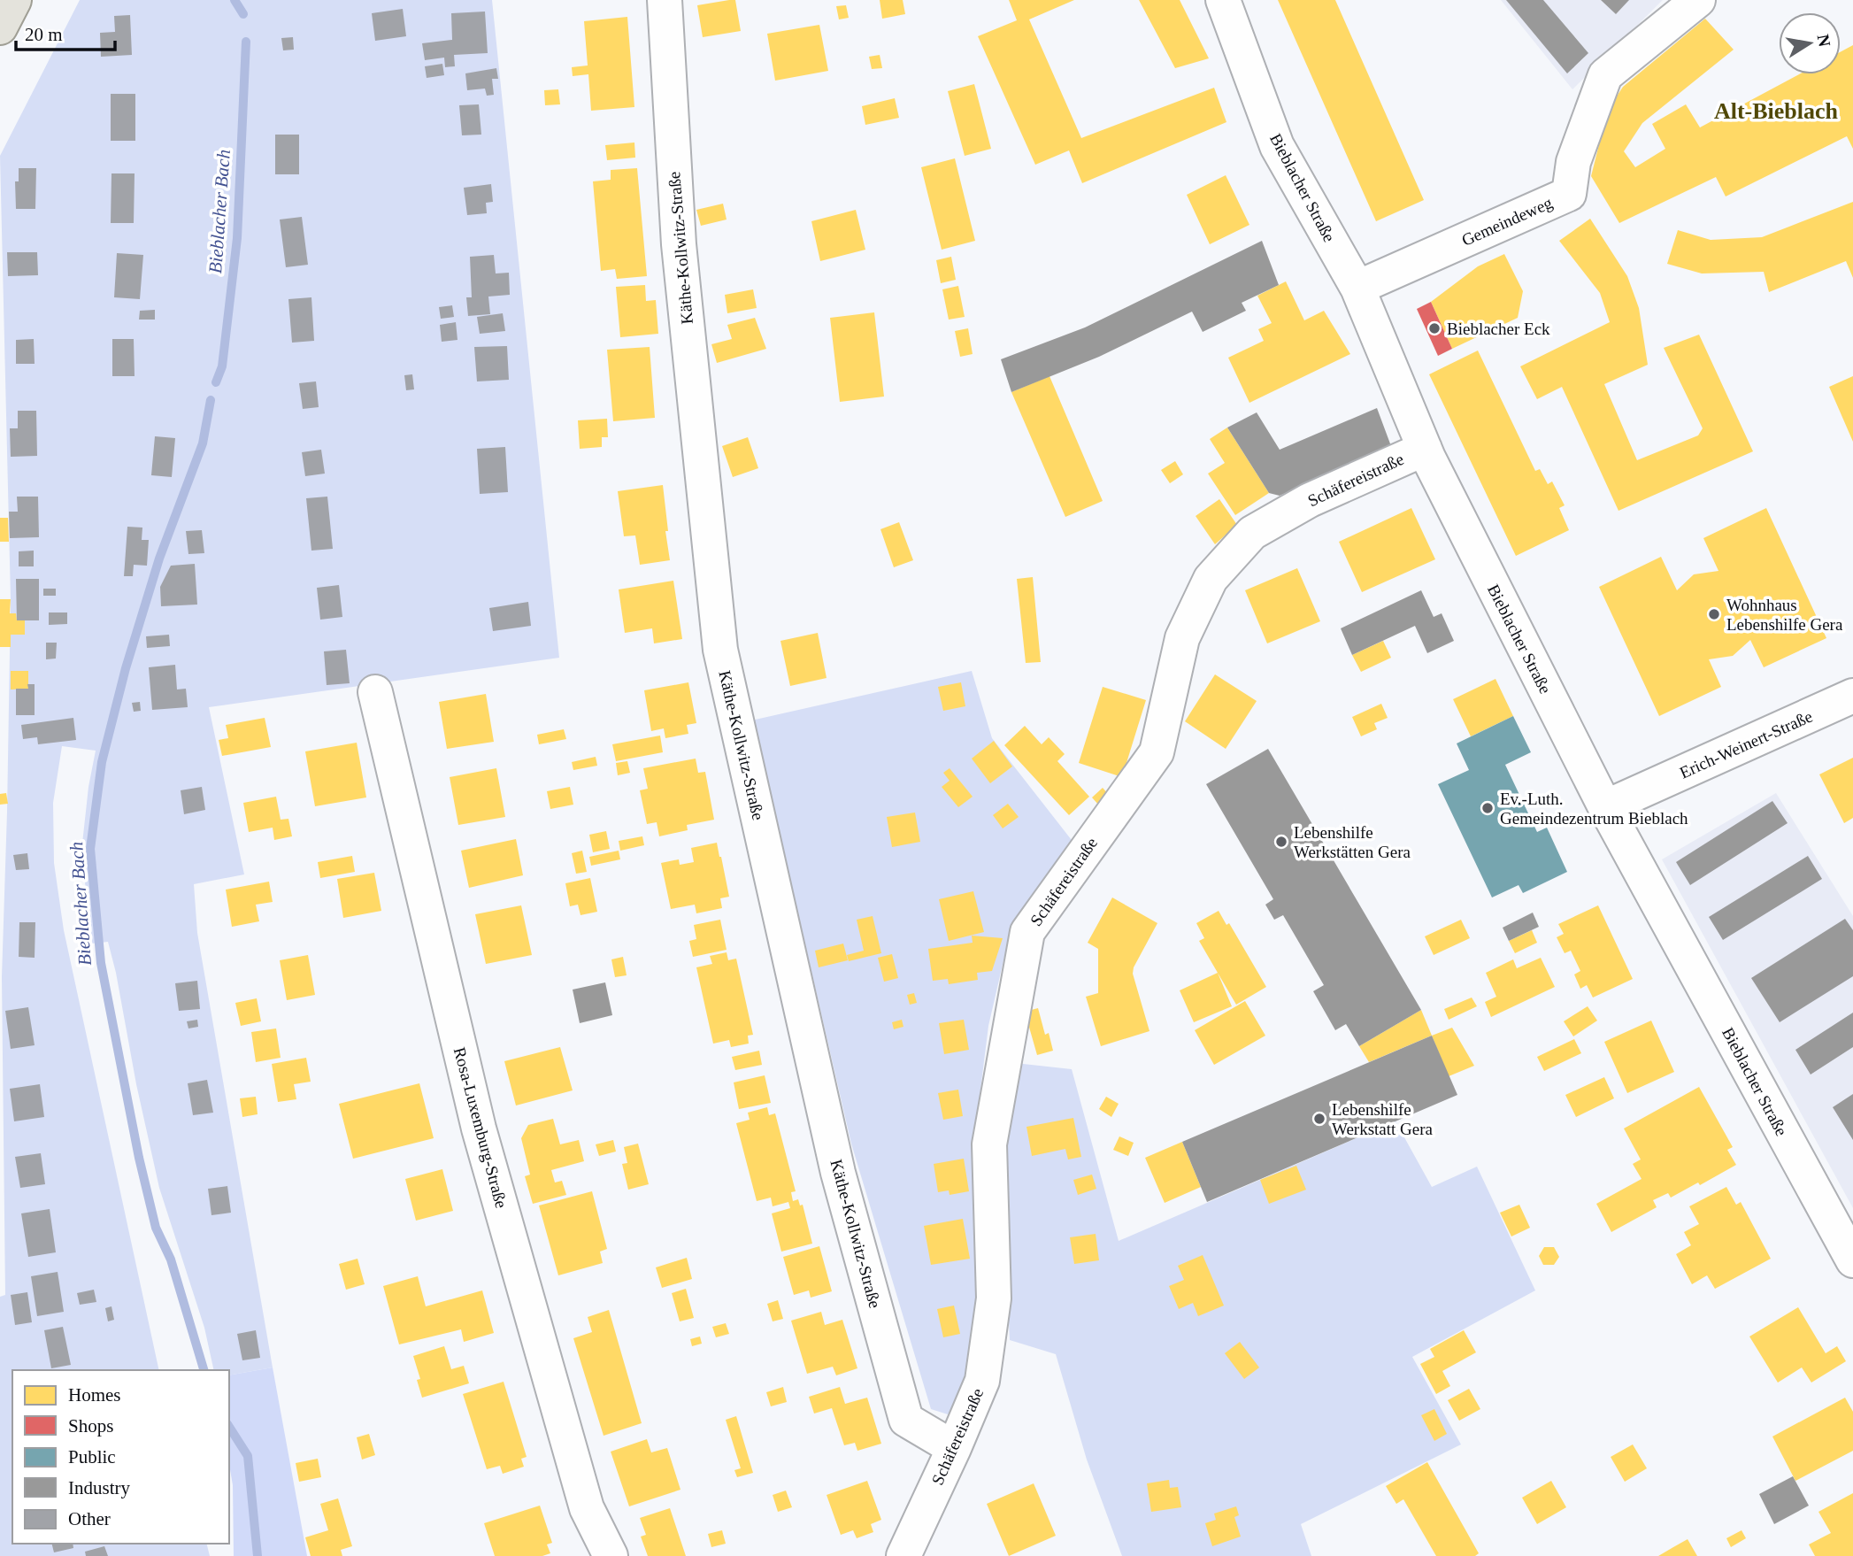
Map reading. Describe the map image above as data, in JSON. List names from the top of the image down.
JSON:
{
  "streets": {
    "street": [
      "Bieblacher Straße",
      "Gemeindeweg",
      "Käthe-Kollwitz-Straße",
      "Schäfereistraße",
      "Erich-Weinert-Straße",
      "Rosa-Luxemburg-Straße"
    ]
  },
  "crossings": [
    ["Bieblacher Straße", "Gemeindeweg"],
    ["Bieblacher Straße", "Schäfereistraße"],
    ["Bieblacher Straße", "Erich-Weinert-Straße"],
    ["Käthe-Kollwitz-Straße", "Schäfereistraße"]
  ],
  "districts": ["Alt-Bieblach"],
  "water": ["Bieblacher Bach"],
  "places": [
    "Bieblacher Eck",
    "Wohnhaus Lebenshilfe Gera",
    "Ev.-Luth. Gemeindezentrum Bieblach",
    "Lebenshilfe Werkstätten Gera",
    "Lebenshilfe Werkstatt Gera"
  ],
  "legend": [
    "Homes",
    "Shops",
    "Public",
    "Industry",
    "Other"
  ],
  "scale_bar": "20 m",
  "north": "right"
}
